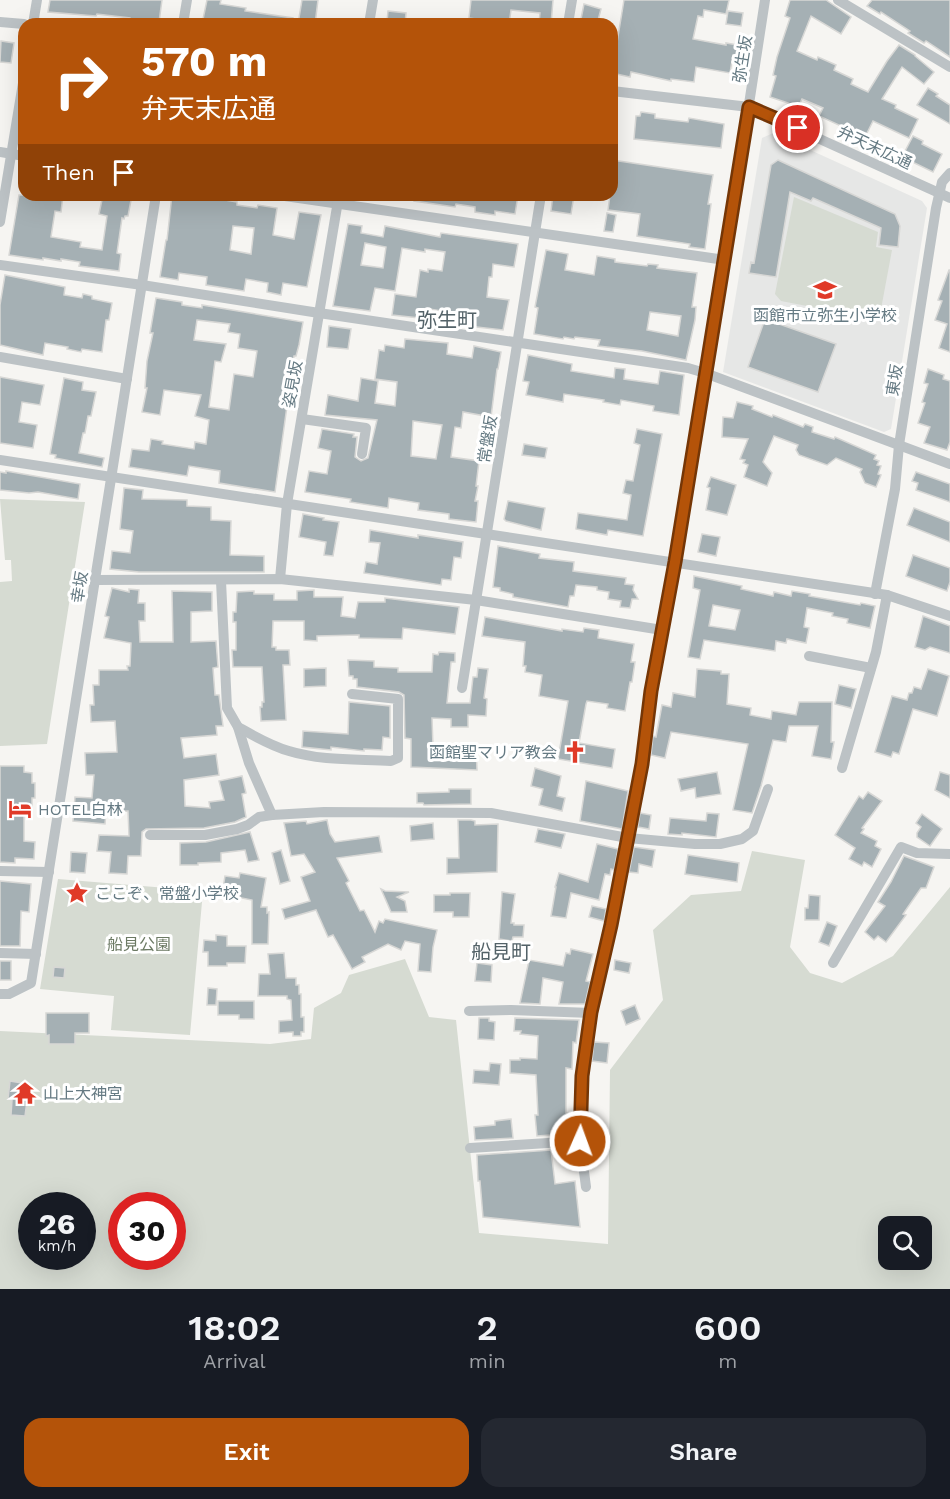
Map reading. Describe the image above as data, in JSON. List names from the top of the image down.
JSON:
{
  "streets": {
    "street": [
      "弥生坂",
      "弁天末広通",
      "東坂",
      "姿見坂",
      "常盤坂",
      "幸坂"
    ]
  },
  "crossings": [
    ["弥生坂", "弁天末広通"],
    ["弁天末広通", "東坂"]
  ],
  "districts": ["弥生町", "船見町"],
  "parks": ["船見公園"],
  "places": {
    "school or university": ["函館市立弥生小学校"],
    "church": ["函館聖マリア教会"],
    "hotel": ["HOTEL白林"],
    "place": ["ここぞ、常盤小学校"],
    "temple": ["山上大神宮"]
  },
  "page": {
    "turn": ["570 m", "弁天末広通"],
    "then": "Then",
    "speed": "26 km/h",
    "limit": "30",
    "eta": [
      "18:02",
      "Arrival",
      "2",
      "min",
      "600",
      "m"
    ],
    "buttons": ["Exit", "Share"]
  }
}
